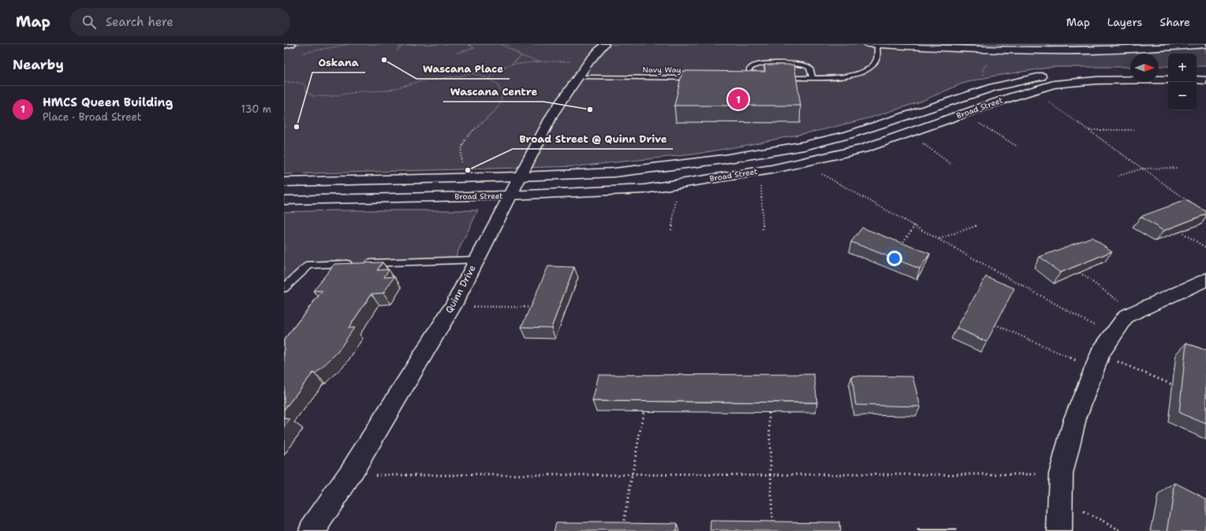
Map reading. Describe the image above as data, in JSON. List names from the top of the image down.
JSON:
{
  "streets": {
    "main road": ["Broad Street", "Quinn Drive"],
    "lane": ["Navy Way"]
  },
  "crossings": [
    ["Navy Way", "Quinn Drive"],
    ["Broad Street", "Quinn Drive"]
  ],
  "places": [
    "Wascana Place",
    "Wascana Centre",
    "Oskana",
    "Broad Street @ Quinn Drive"
  ],
  "north": "right",
  "page": {
    "header": "Map",
    "search": "Search here",
    "nav": ["Map", "Layers", "Share"],
    "heading": "Nearby",
    "map_buttons": ["+", "−"],
    "list": [
      {
        "mark": "1",
        "name": "HMCS Queen Building",
        "note": "Place · Broad Street",
        "value": "130 m"
      }
    ],
    "pins": "1"
  }
}
